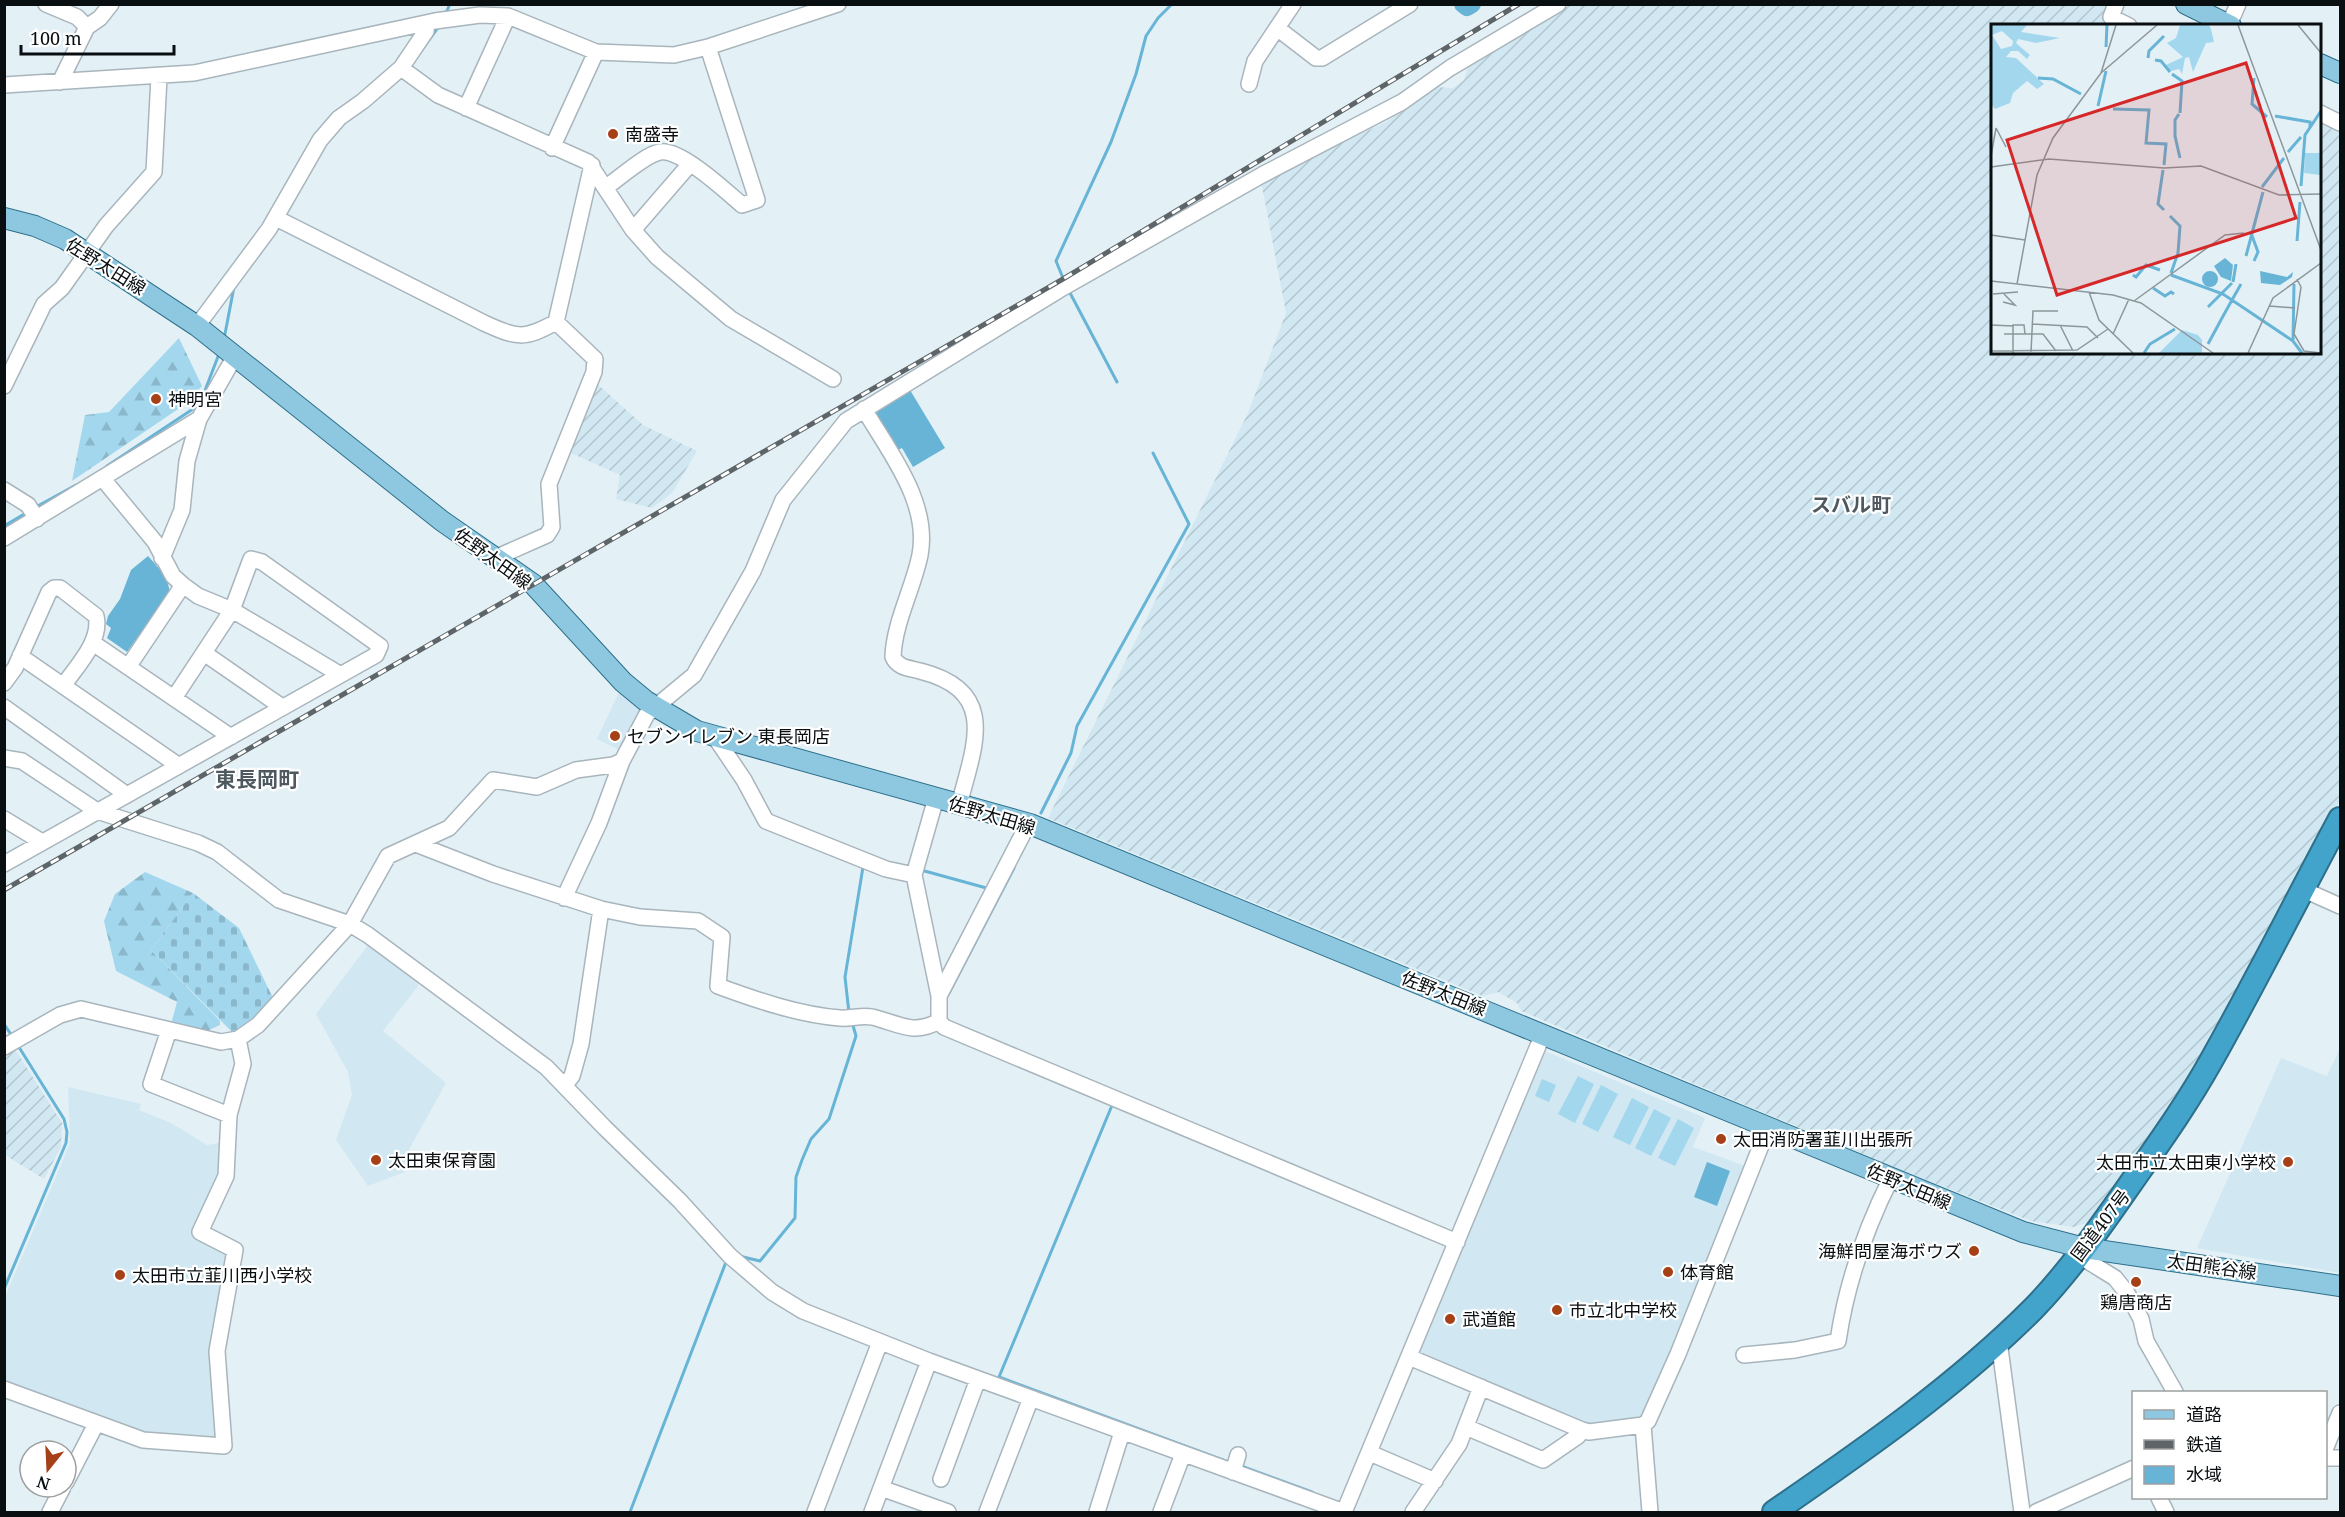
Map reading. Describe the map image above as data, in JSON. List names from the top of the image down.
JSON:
{
  "streets": {
    "highway": ["国道407号"],
    "main road": ["佐野太田線", "太田熊谷線"]
  },
  "crossings": [
    ["佐野太田線", "国道407号"],
    ["佐野太田線", "太田熊谷線"],
    ["国道407号", "太田熊谷線"]
  ],
  "districts": ["スバル町", "東長岡町"],
  "places": [
    "南盛寺",
    "神明宮",
    "セブンイレブン 東長岡店",
    "太田消防署韮川出張所",
    "太田東保育園",
    "太田市立太田東小学校",
    "海鮮問屋海ボウズ",
    "体育館",
    "太田市立韮川西小学校",
    "鶏唐商店",
    "市立北中学校",
    "武道館"
  ],
  "legend": ["道路", "鉄道", "水域"],
  "scale_bar": "100 m",
  "north": "bottom"
}
